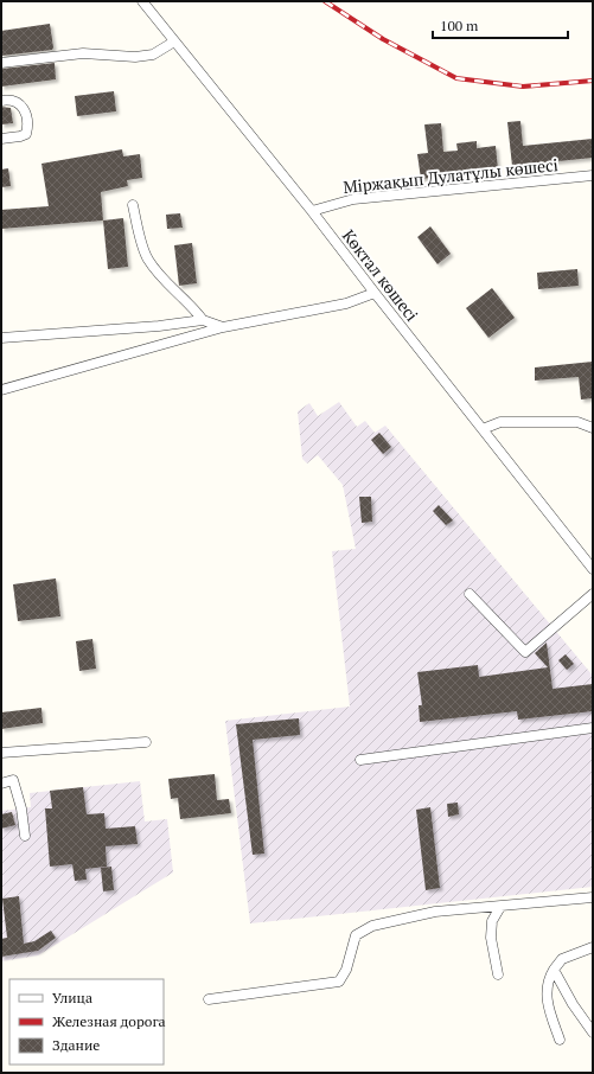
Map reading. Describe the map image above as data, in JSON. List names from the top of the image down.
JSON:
{
  "streets": {
    "street": ["Міржақып Дулатұлы көшесі", "Көктал көшесі"]
  },
  "crossings": [
    ["Міржақып Дулатұлы көшесі", "Көктал көшесі"]
  ],
  "legend": ["Улица", "Железная дорога", "Здание"],
  "scale_bar": "100 m"
}
